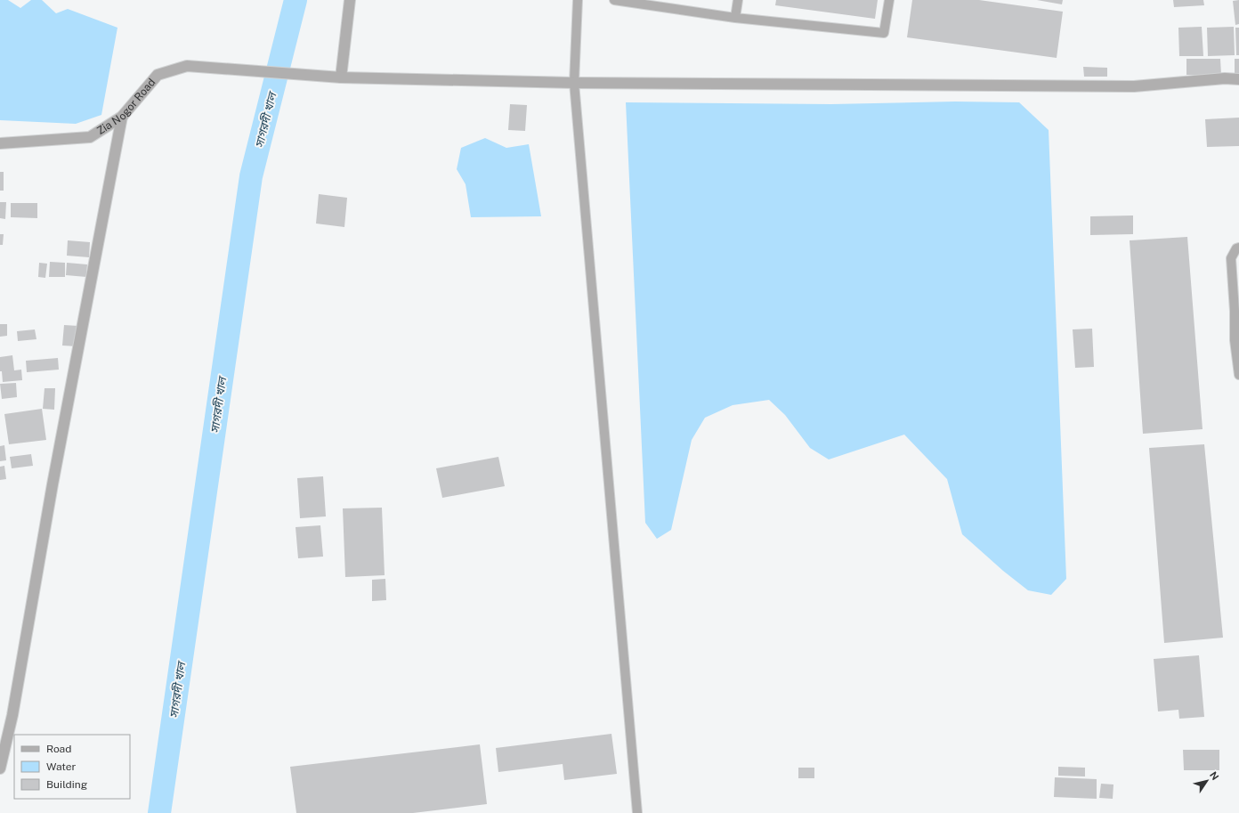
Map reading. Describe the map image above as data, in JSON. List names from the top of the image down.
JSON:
{
  "streets": {
    "street": ["Zia Nogor Road"]
  },
  "water": ["সাগরদী খাল"],
  "legend": ["Road", "Water", "Building"],
  "north": "top right"
}
